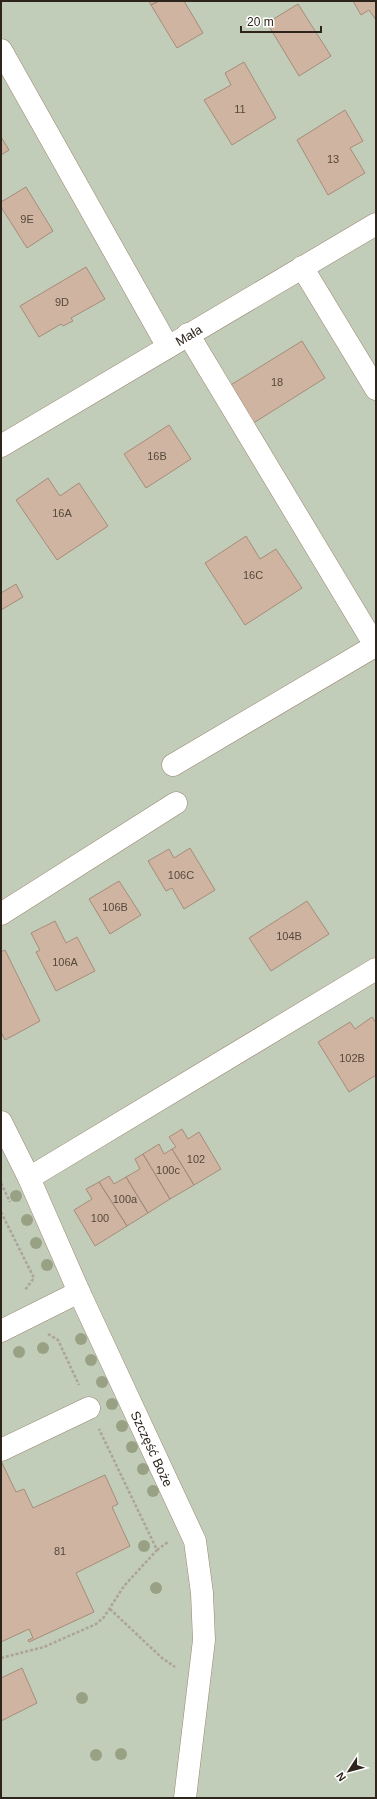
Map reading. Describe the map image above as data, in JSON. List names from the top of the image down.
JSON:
{
  "streets": {
    "street": ["Mała", "Szczęść Boże"]
  },
  "house_numbers": [
    "11",
    "13",
    "9E",
    "9D",
    "18",
    "16B",
    "16A",
    "16C",
    "106C",
    "106B",
    "104B",
    "106A",
    "102B",
    "102",
    "100c",
    "100a",
    "100",
    "81"
  ],
  "scale_bar": "20 m",
  "north": "bottom left"
}
